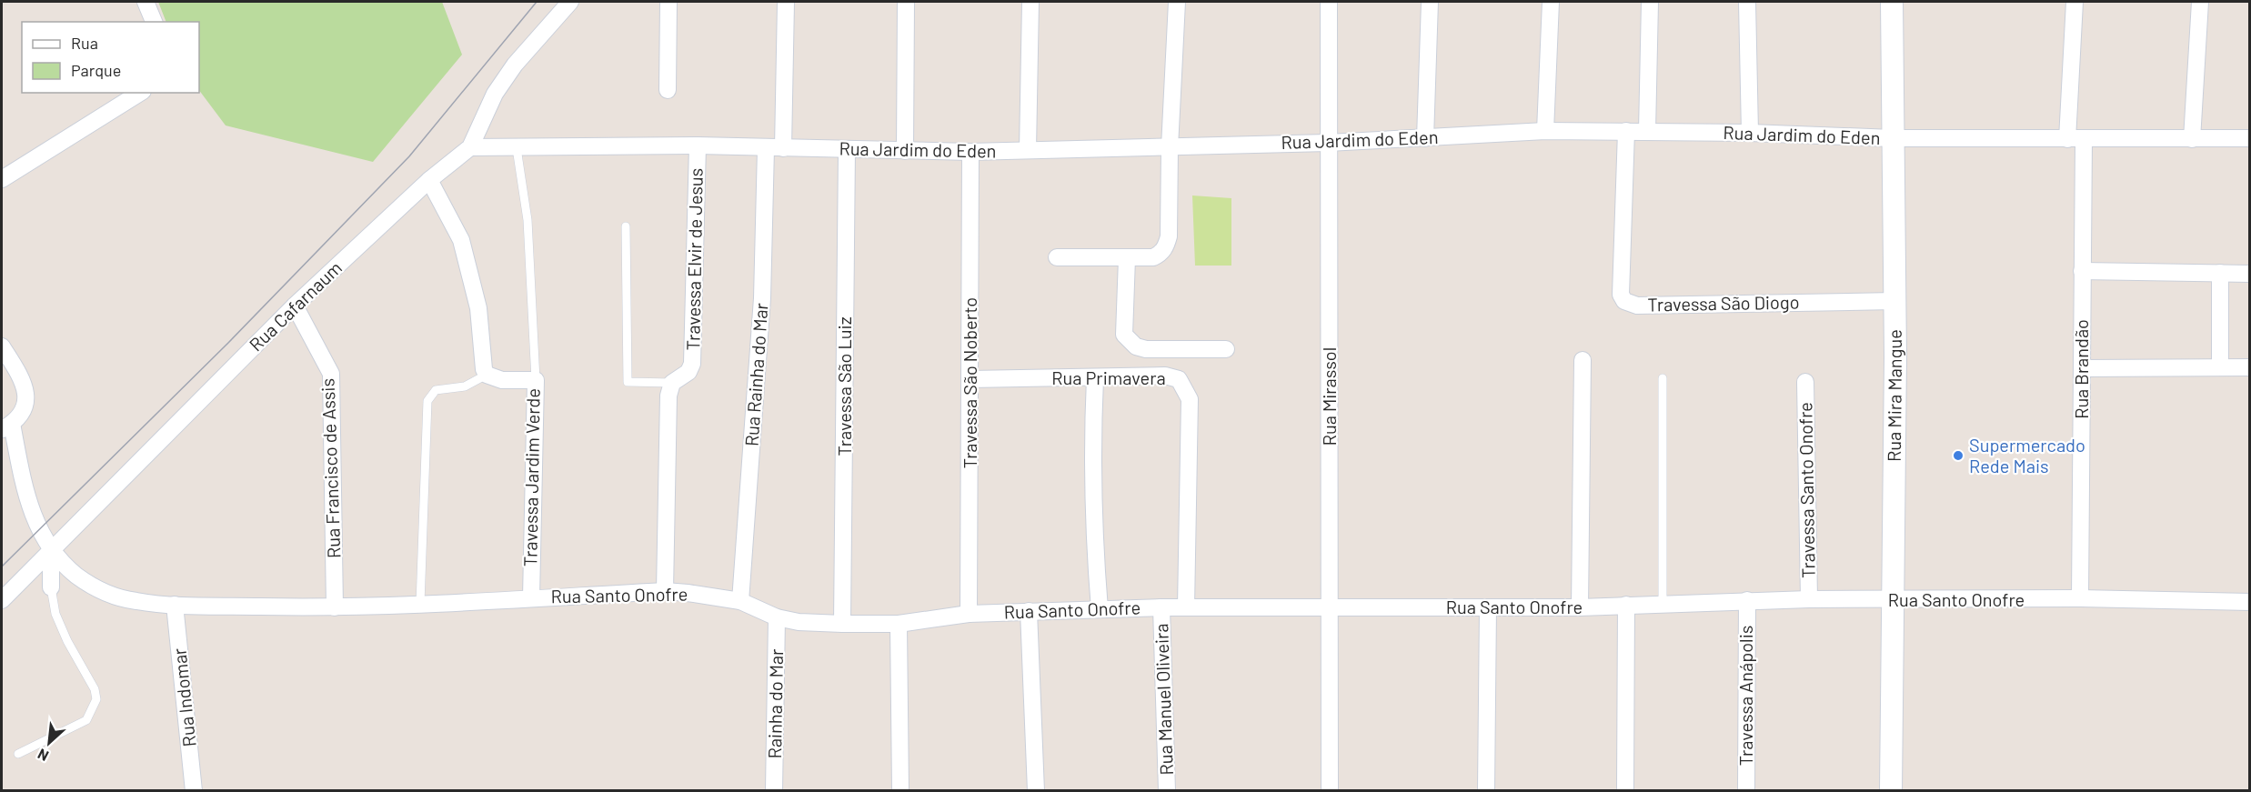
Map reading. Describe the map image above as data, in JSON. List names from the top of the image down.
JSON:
{
  "streets": {
    "main road": ["Rua Mira Mangue"],
    "street": [
      "Rua Jardim do Eden",
      "Travessa Elvir de Jesus",
      "Travessa São Diogo",
      "Rua Cafarnaum",
      "Rua Brandão",
      "Rua Rainha do Mar",
      "Rua Primavera",
      "Travessa São Noberto",
      "Travessa São Luiz",
      "Rua Mirassol",
      "Rua Francisco de Assis",
      "Travessa Jardim Verde",
      "Travessa Santo Onofre",
      "Rua Santo Onofre",
      "Travessa Anápolis",
      "Rua Indomar",
      "Rua Manuel Oliveira",
      "Rainha do Mar"
    ]
  },
  "crossings": [
    ["Rua Jardim do Eden", "Travessa Elvir de Jesus"],
    ["Rua Jardim do Eden", "Travessa São Diogo"],
    ["Rua Jardim do Eden", "Rua Cafarnaum"],
    ["Rua Jardim do Eden", "Rua Brandão"],
    ["Rua Jardim do Eden", "Rua Rainha do Mar"],
    ["Rua Jardim do Eden", "Travessa São Noberto"],
    ["Rua Jardim do Eden", "Travessa São Luiz"],
    ["Rua Jardim do Eden", "Rua Mirassol"],
    ["Rua Jardim do Eden", "Rua Mira Mangue"],
    ["Travessa São Diogo", "Rua Mira Mangue"],
    ["Rua Cafarnaum", "Rua Francisco de Assis"],
    ["Rua Cafarnaum", "Rua Santo Onofre"],
    ["Rua Brandão", "Rua Santo Onofre"],
    ["Rua Rainha do Mar", "Rua Santo Onofre"],
    ["Rua Primavera", "Travessa São Noberto"],
    ["Rua Primavera", "Rua Santo Onofre"],
    ["Travessa São Noberto", "Rua Santo Onofre"],
    ["Travessa São Luiz", "Rua Santo Onofre"],
    ["Rua Mirassol", "Rua Santo Onofre"],
    ["Rua Mira Mangue", "Rua Santo Onofre"],
    ["Rua Francisco de Assis", "Rua Santo Onofre"],
    ["Travessa Jardim Verde", "Rua Santo Onofre"],
    ["Travessa Santo Onofre", "Rua Santo Onofre"],
    ["Rua Santo Onofre", "Travessa Anápolis"],
    ["Rua Santo Onofre", "Rua Indomar"],
    ["Rua Santo Onofre", "Rua Manuel Oliveira"],
    ["Rua Santo Onofre", "Rainha do Mar"]
  ],
  "places": ["Supermercado Rede Mais"],
  "legend": ["Rua", "Parque"],
  "north": "bottom left"
}
